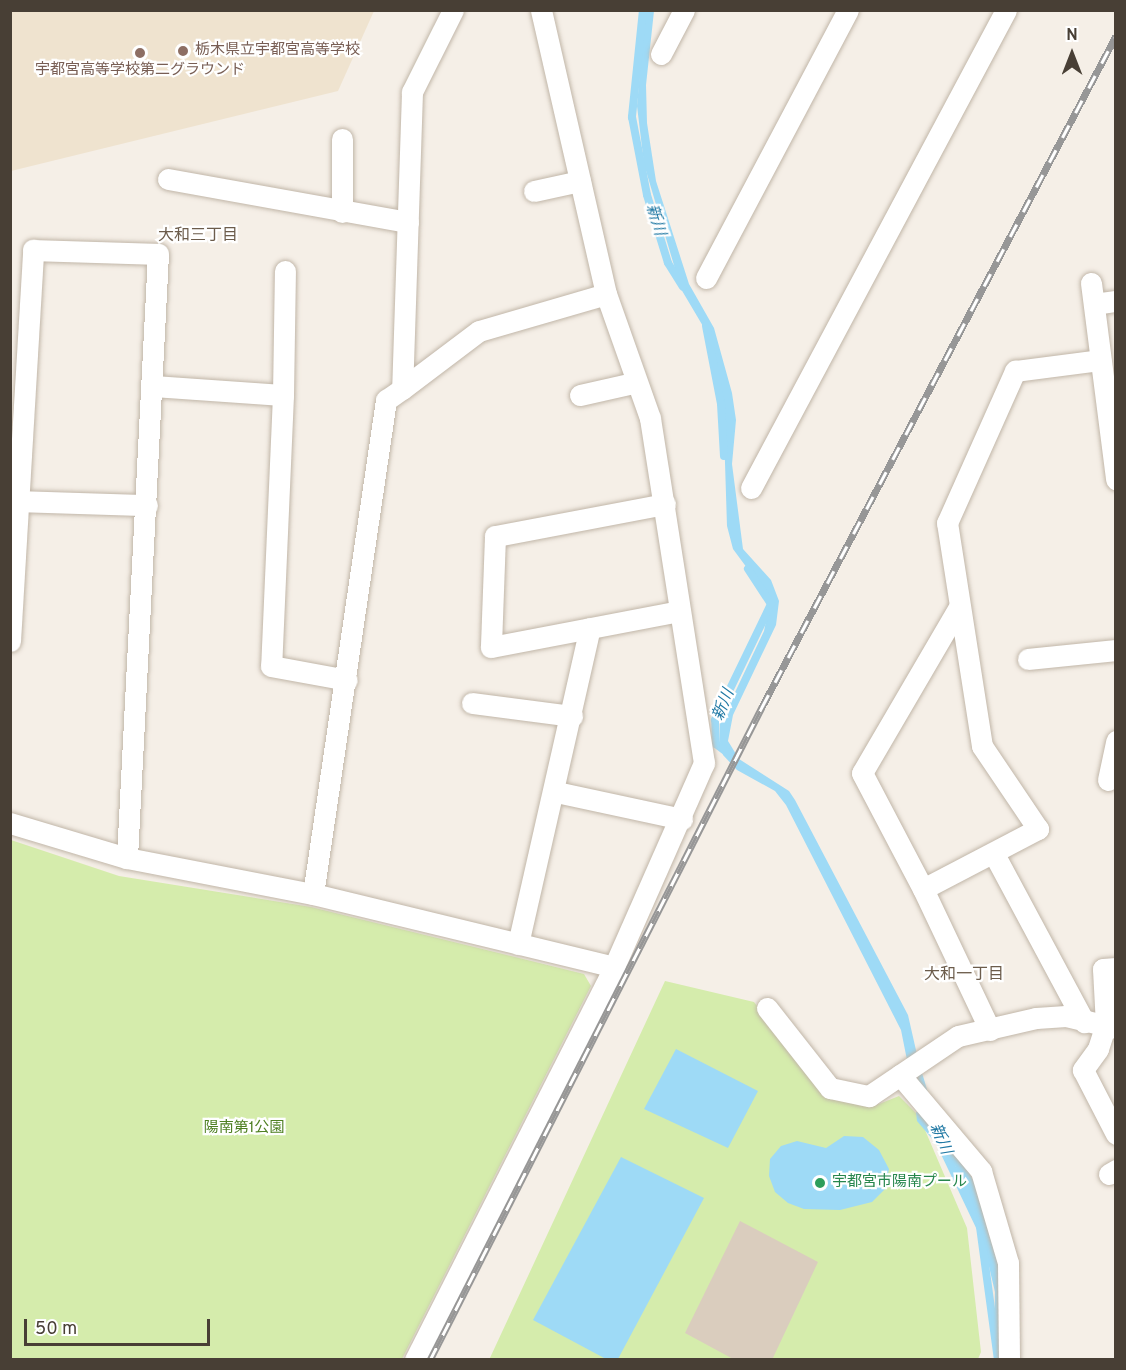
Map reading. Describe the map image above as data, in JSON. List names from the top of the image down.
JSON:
{
  "districts": ["大和三丁目", "大和一丁目"],
  "water": ["新川"],
  "parks": ["陽南第1公園"],
  "places": ["栃木県立宇都宮高等学校", "宇都宮高等学校第二グラウンド", "宇都宮市陽南プール"],
  "scale_bar": "50 m",
  "north": "top"
}
